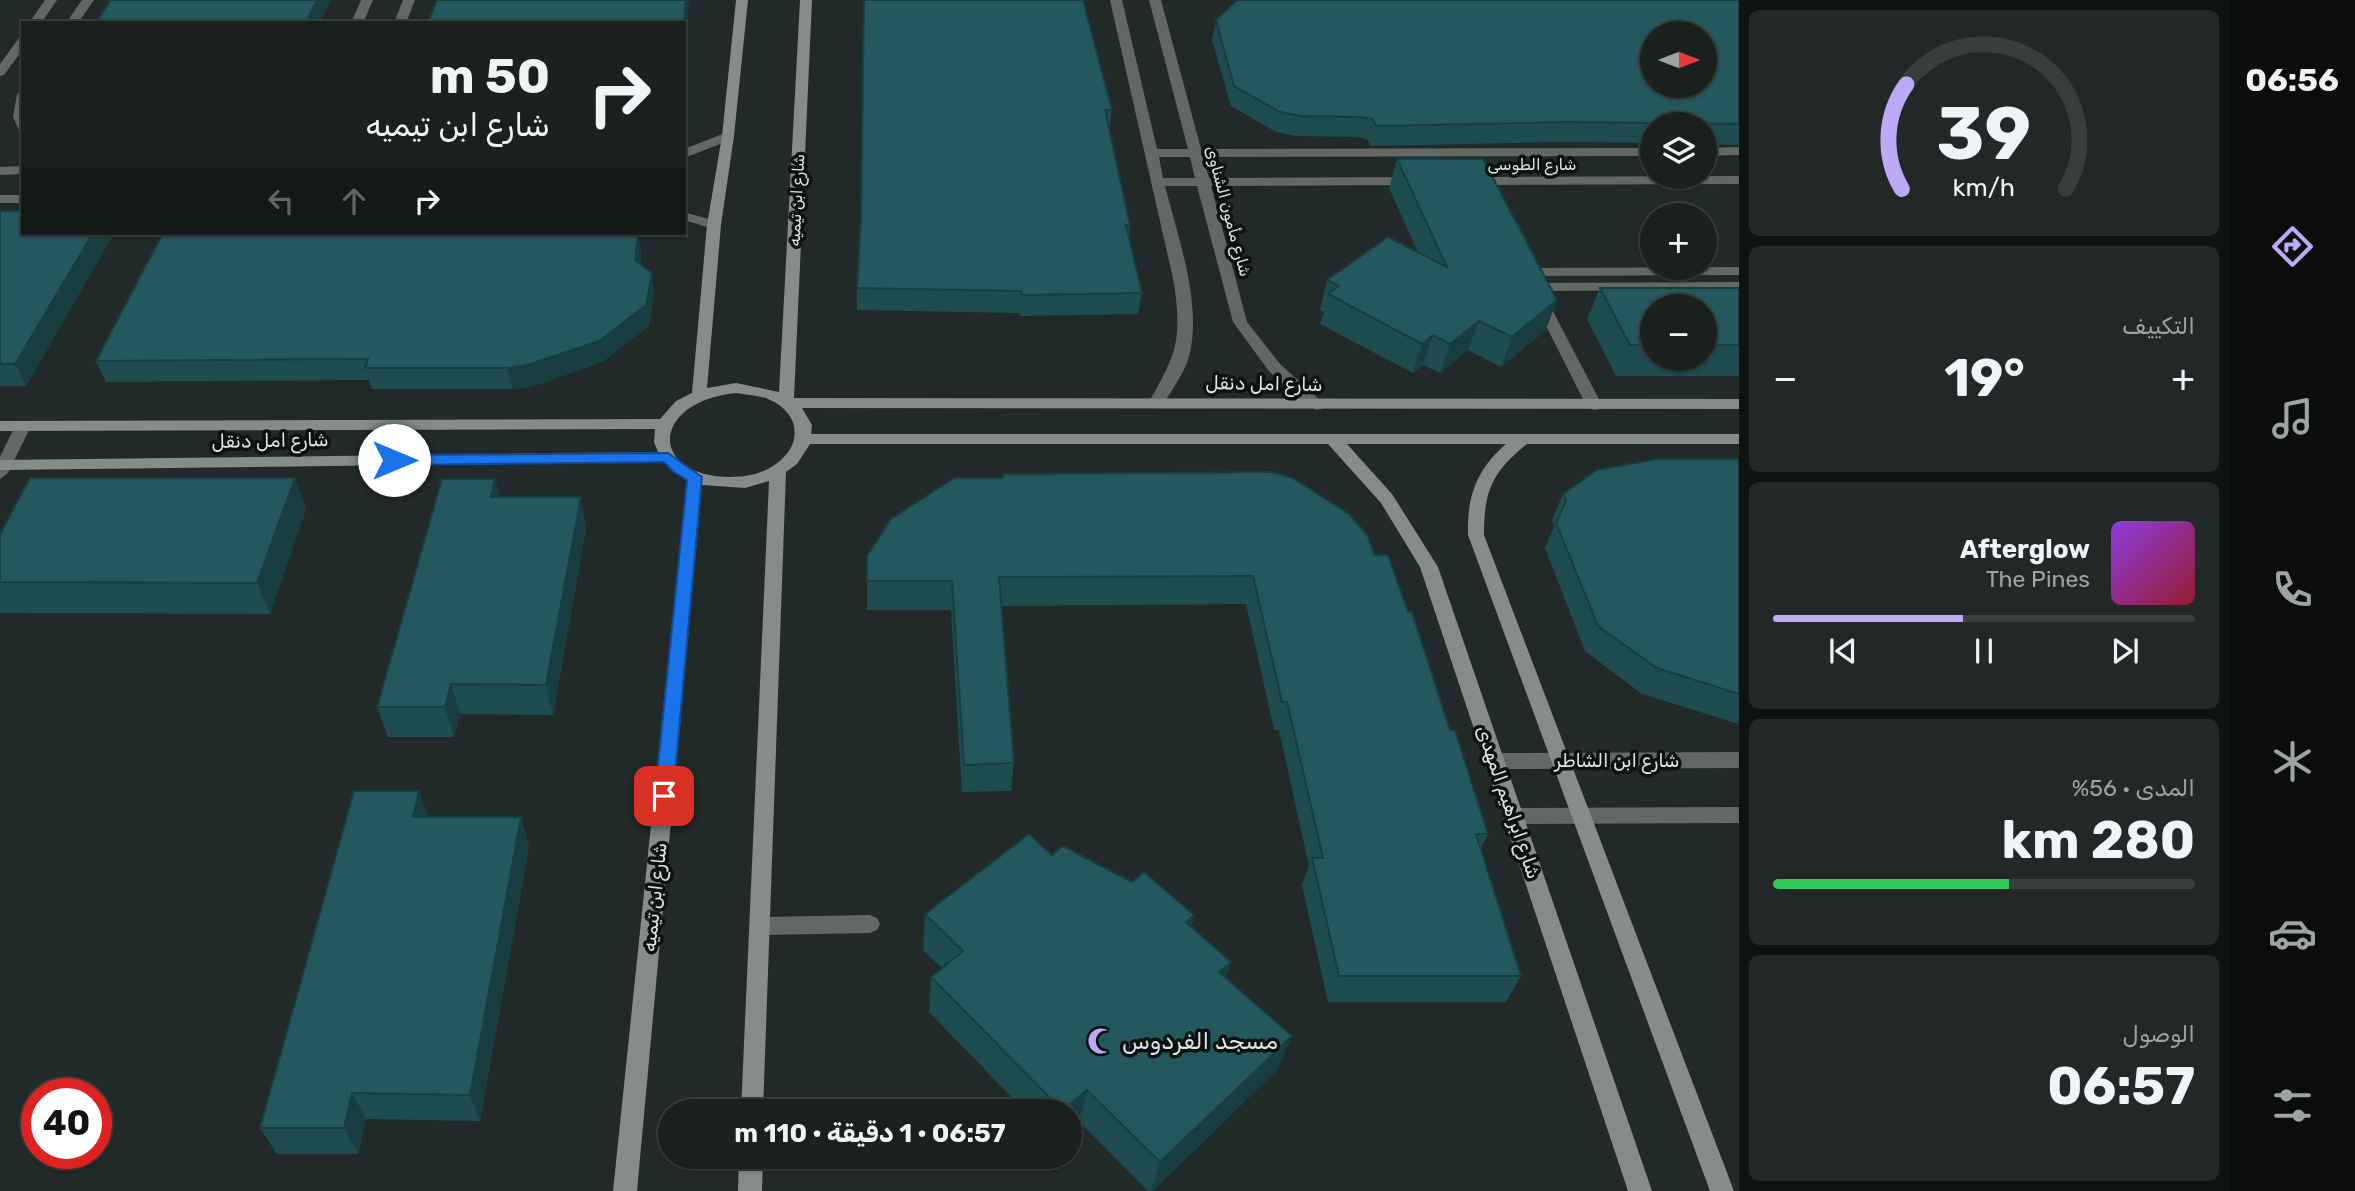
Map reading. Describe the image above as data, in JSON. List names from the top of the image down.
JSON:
{
  "streets": {
    "street": [
      "شارع الطوسى",
      "شارع ابن تيميه",
      "شارع مأمون الشناوى",
      "شارع امل دنقل",
      "شارع ابن الشاطر",
      "شارع ابراهيم المهدى"
    ]
  },
  "crossings": [
    ["شارع الطوسى", "شارع مأمون الشناوى"],
    ["شارع ابن تيميه", "شارع امل دنقل"],
    ["شارع مأمون الشناوى", "شارع امل دنقل"],
    ["شارع ابن الشاطر", "شارع ابراهيم المهدى"]
  ],
  "places": {
    "mosque": ["مسجد الفردوس"]
  },
  "north": "right",
  "page": {
    "tabs": "06:56",
    "map_buttons": ["+", "−"],
    "turn": ["50 m", "شارع ابن تيميه"],
    "tile": [
      "التكييف",
      ["المدى · 56%", "280 km"],
      ["الوصول", "06:57"]
    ],
    "heat": ["−", "19°", "+"],
    "song": ["Afterglow", "The Pines"],
    "limit": "40",
    "trip": "06:57 · 1 دقيقة · 110 m",
    "gauge": ["39", "km/h"]
  }
}
